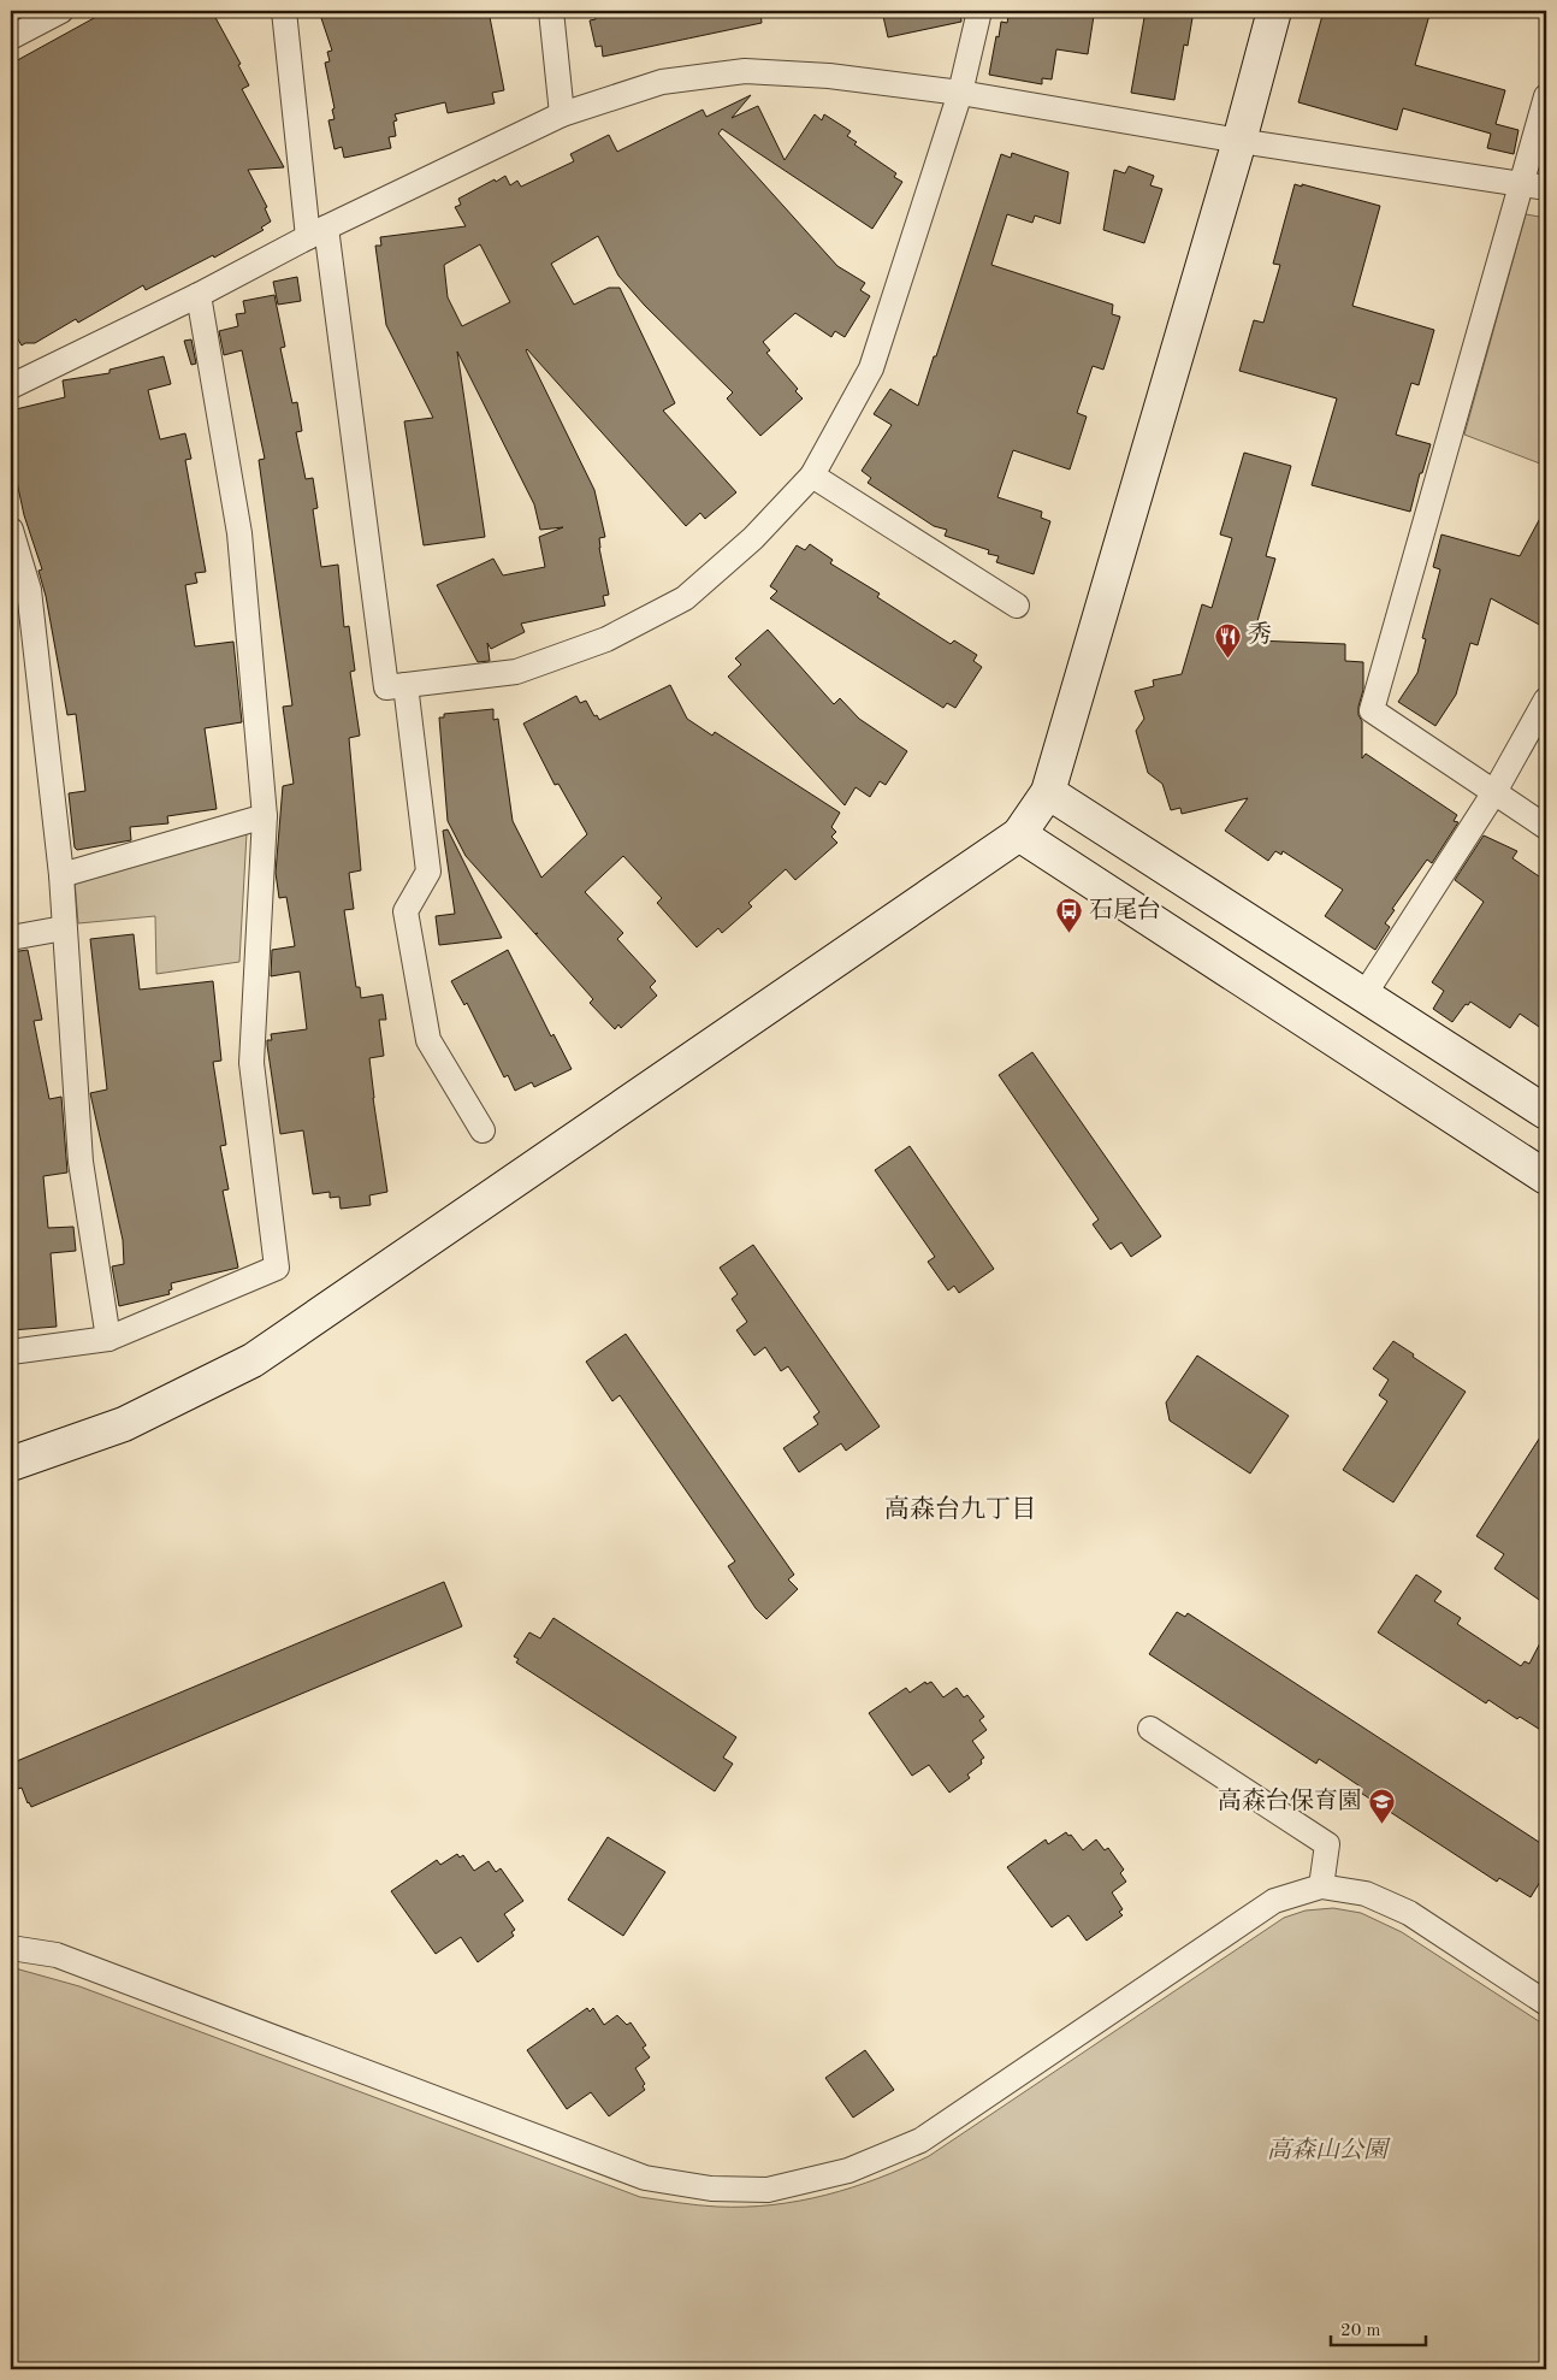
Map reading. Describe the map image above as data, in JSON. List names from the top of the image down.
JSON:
{
  "districts": ["高森台九丁目"],
  "parks": ["高森山公園"],
  "places": {
    "restaurant": ["秀"],
    "bus stop": ["石尾台"],
    "school or university": ["高森台保育園"]
  },
  "scale_bar": "20 m"
}
